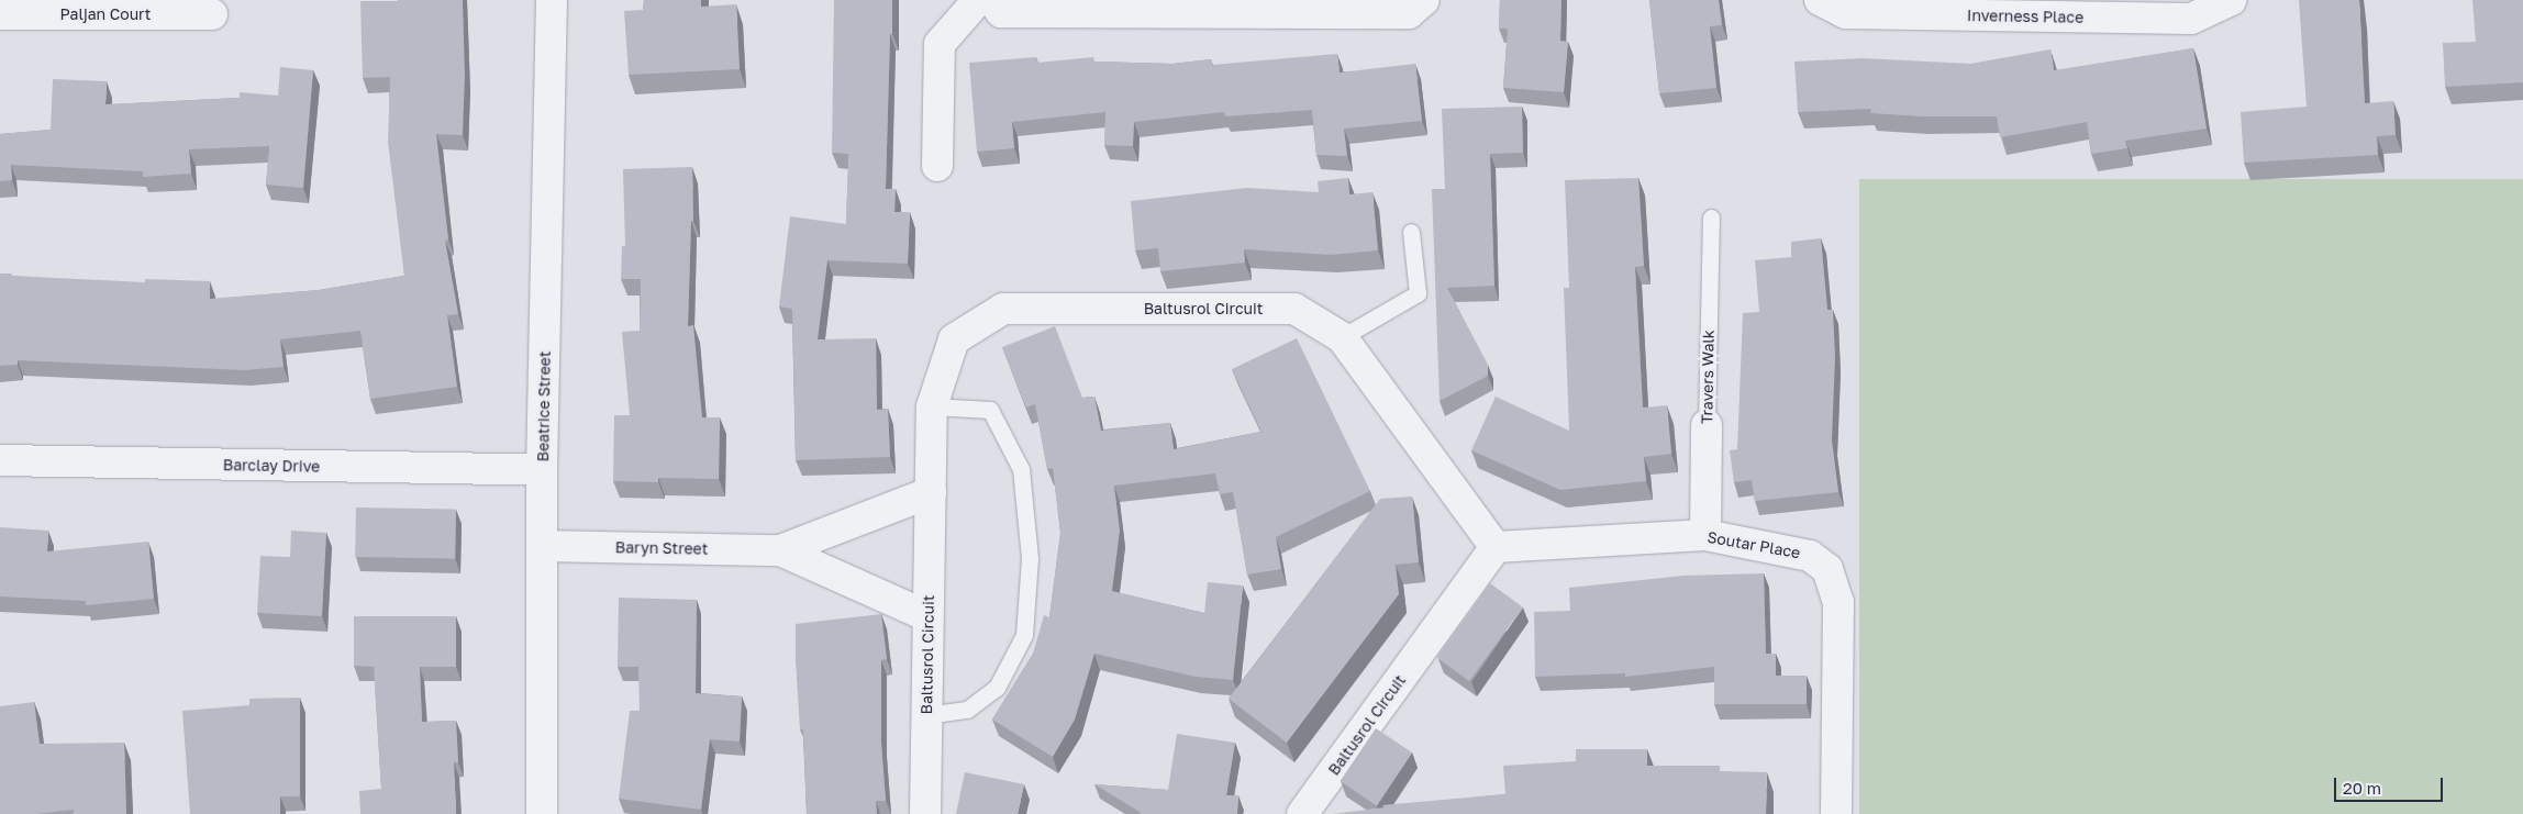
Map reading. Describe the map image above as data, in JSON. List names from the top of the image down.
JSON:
{
  "streets": {
    "street": [
      "Paljan Court",
      "Inverness Place",
      "Baltusrol Circuit",
      "Travers Walk",
      "Beatrice Street",
      "Barclay Drive",
      "Soutar Place",
      "Baryn Street"
    ]
  },
  "crossings": [
    ["Baltusrol Circuit", "Soutar Place"],
    ["Baltusrol Circuit", "Baryn Street"],
    ["Travers Walk", "Soutar Place"],
    ["Beatrice Street", "Barclay Drive"],
    ["Beatrice Street", "Baryn Street"]
  ],
  "scale_bar": "20 m"
}
